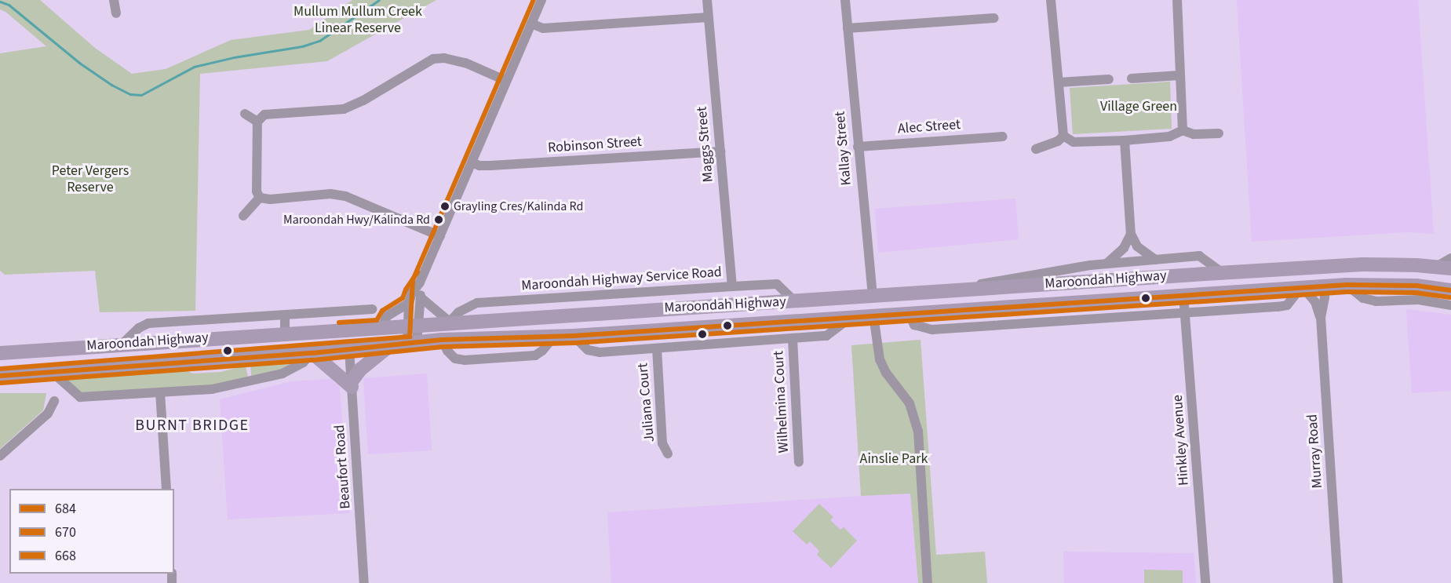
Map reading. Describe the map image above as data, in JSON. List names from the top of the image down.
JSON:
{
  "streets": {
    "highway": ["Maroondah Highway"],
    "street": [
      "Alec Street",
      "Maggs Street",
      "Robinson Street",
      "Kallay Street",
      "Maroondah Highway Service Road",
      "Wilhelmina Court",
      "Juliana Court",
      "Hinkley Avenue",
      "Murray Road",
      "Beaufort Road"
    ]
  },
  "crossings": [
    ["Alec Street", "Kallay Street"],
    ["Maggs Street", "Robinson Street"],
    ["Maggs Street", "Maroondah Highway Service Road"],
    ["Kallay Street", "Maroondah Highway"],
    ["Maroondah Highway Service Road", "Maroondah Highway"],
    ["Maroondah Highway", "Hinkley Avenue"],
    ["Maroondah Highway", "Murray Road"],
    ["Maroondah Highway", "Beaufort Road"]
  ],
  "districts": ["BURNT BRIDGE"],
  "parks": [
    "Mullum Mullum Creek Linear Reserve",
    "Village Green",
    "Peter Vergers Reserve",
    "Ainslie Park"
  ],
  "places": ["Grayling Cres/Kalinda Rd", "Maroondah Hwy/Kalinda Rd"],
  "lines": ["transit line 668", "transit line 684", "transit line 670"],
  "legend": ["684", "670", "668"]
}
